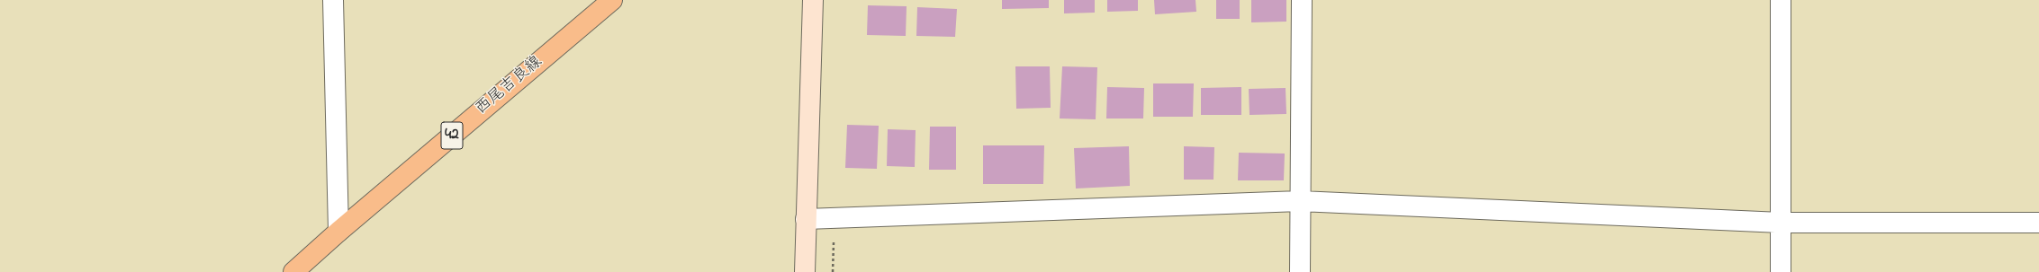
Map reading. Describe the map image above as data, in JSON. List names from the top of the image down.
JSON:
{
  "streets": {
    "main road": ["西尾吉良線", "42"]
  }
}
